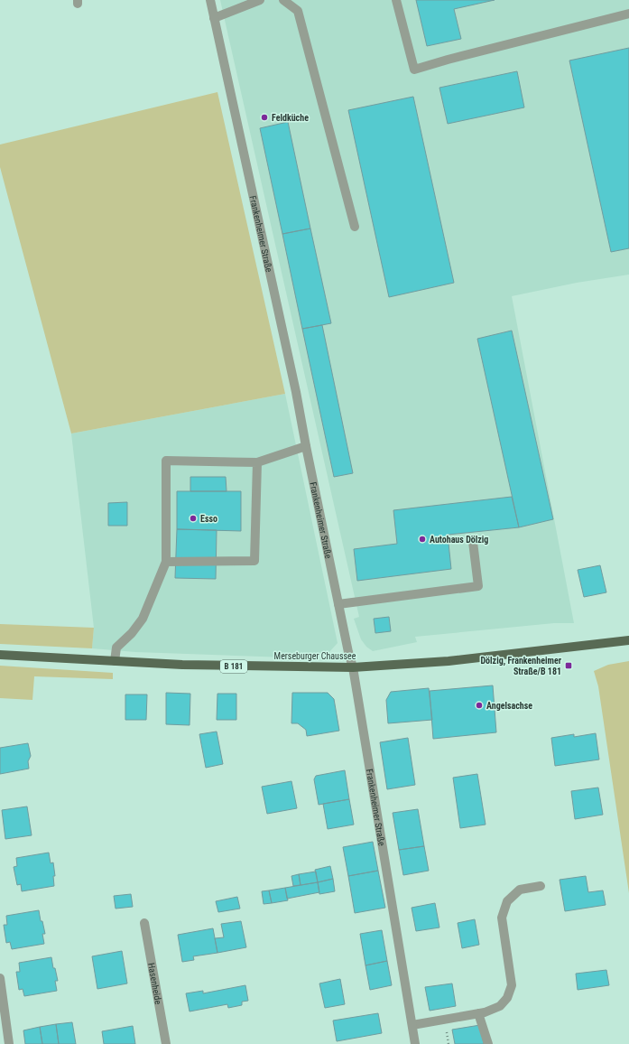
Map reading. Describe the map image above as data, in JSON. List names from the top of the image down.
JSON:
{
  "streets": {
    "main road": ["Merseburger Chaussee", "B 181"],
    "street": ["Frankenheimer Straße", "Hasenheide"]
  },
  "crossings": [
    ["Frankenheimer Straße", "Merseburger Chaussee"]
  ],
  "places": {
    "other": [
      "Feldküche",
      "Esso",
      "Autohaus Dölzig",
      "Angelsachse"
    ],
    "transit": ["Dölzig, Frankenheimer Straße/B 181"]
  }
}
